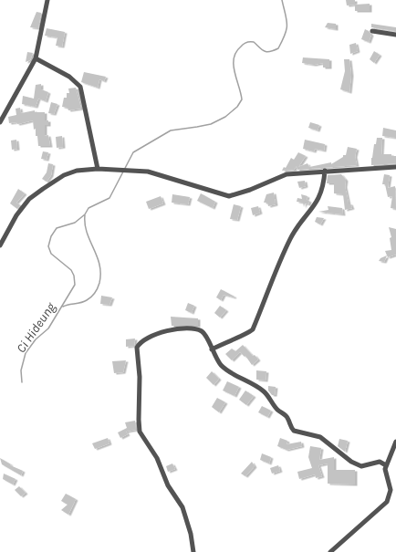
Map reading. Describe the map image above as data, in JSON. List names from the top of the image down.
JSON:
{
  "water": ["Ci Hideung"]
}
